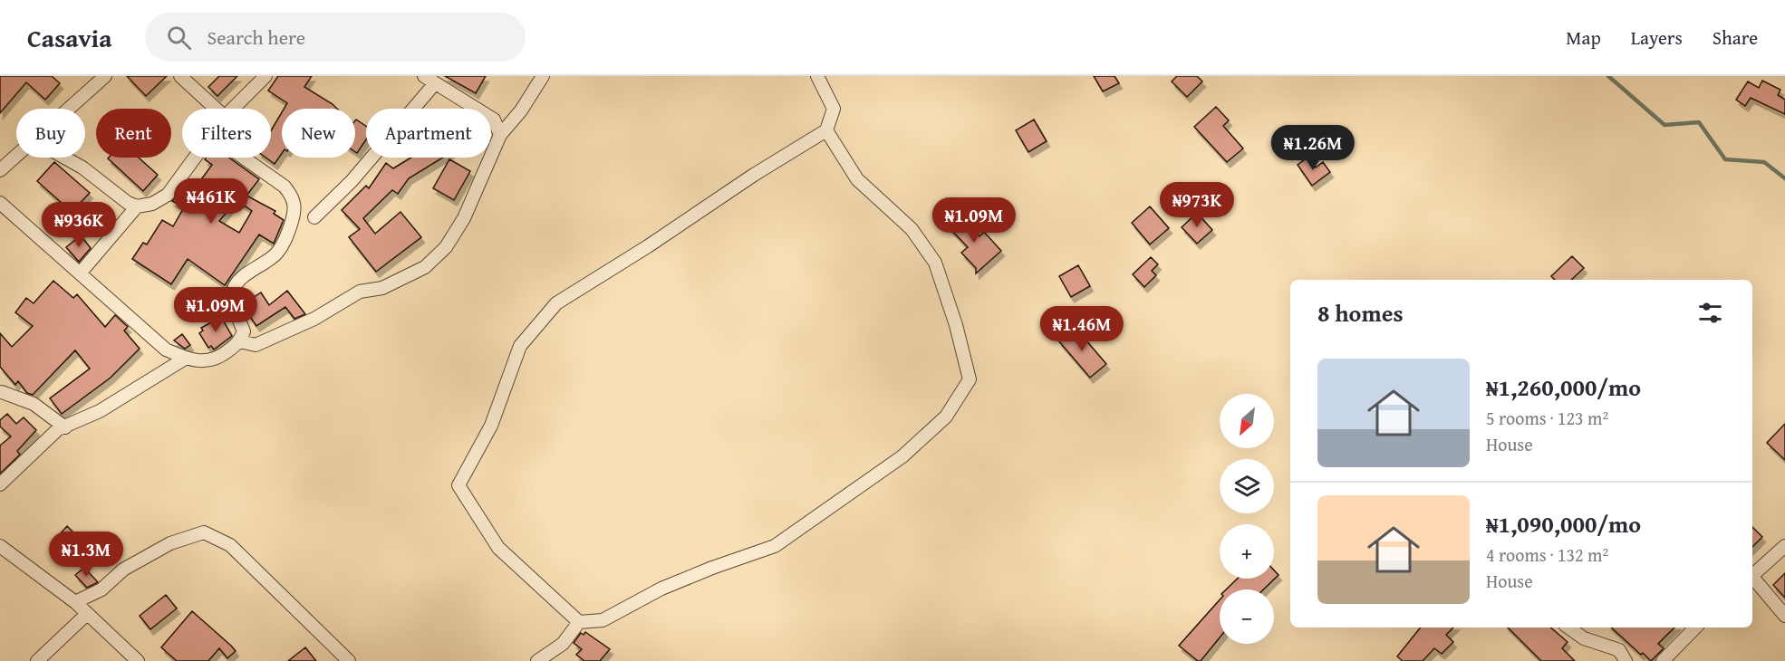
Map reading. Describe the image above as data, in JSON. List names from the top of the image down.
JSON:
{
  "north": "bottom left",
  "page": {
    "header": "Casavia",
    "search": "Search here",
    "nav": ["Map", "Layers", "Share"],
    "chip": [
      "Buy",
      "Rent",
      "Filters",
      "New",
      "Apartment"
    ],
    "price": [
      "₦1.26M",
      "₦461K",
      "₦973K",
      "₦1.09M",
      "₦936K",
      "₦1.09M",
      "₦1.46M",
      "₦1.3M"
    ],
    "heading": "8 homes",
    "list": [
      {
        "name": "₦1,260,000/mo",
        "note": "5 rooms · 123 m² · House"
      },
      {
        "name": "₦1,090,000/mo",
        "note": "4 rooms · 132 m² · House"
      }
    ],
    "map_buttons": ["+", "−"]
  }
}
